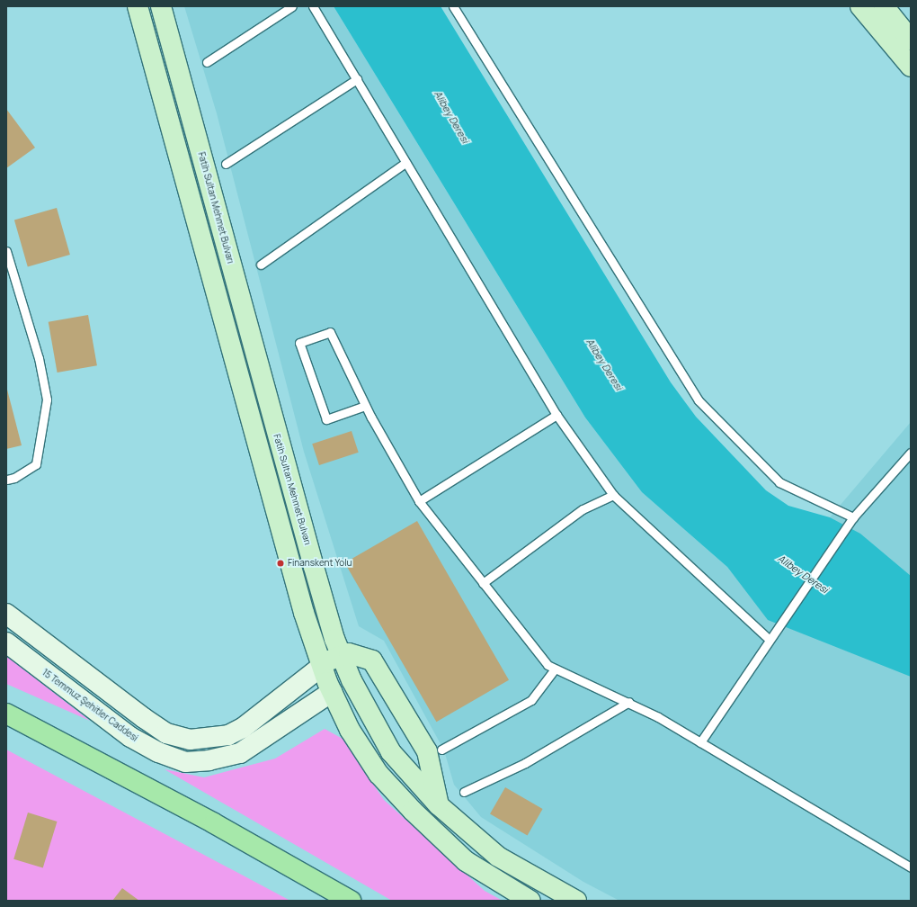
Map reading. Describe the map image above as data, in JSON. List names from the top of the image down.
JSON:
{
  "streets": {
    "main road": ["Fatih Sultan Mehmet Bulvarı", "15 Temmuz Şehitler Caddesi"]
  },
  "water": ["Alibey Deresi"],
  "places": ["Finanskent Yolu"]
}
